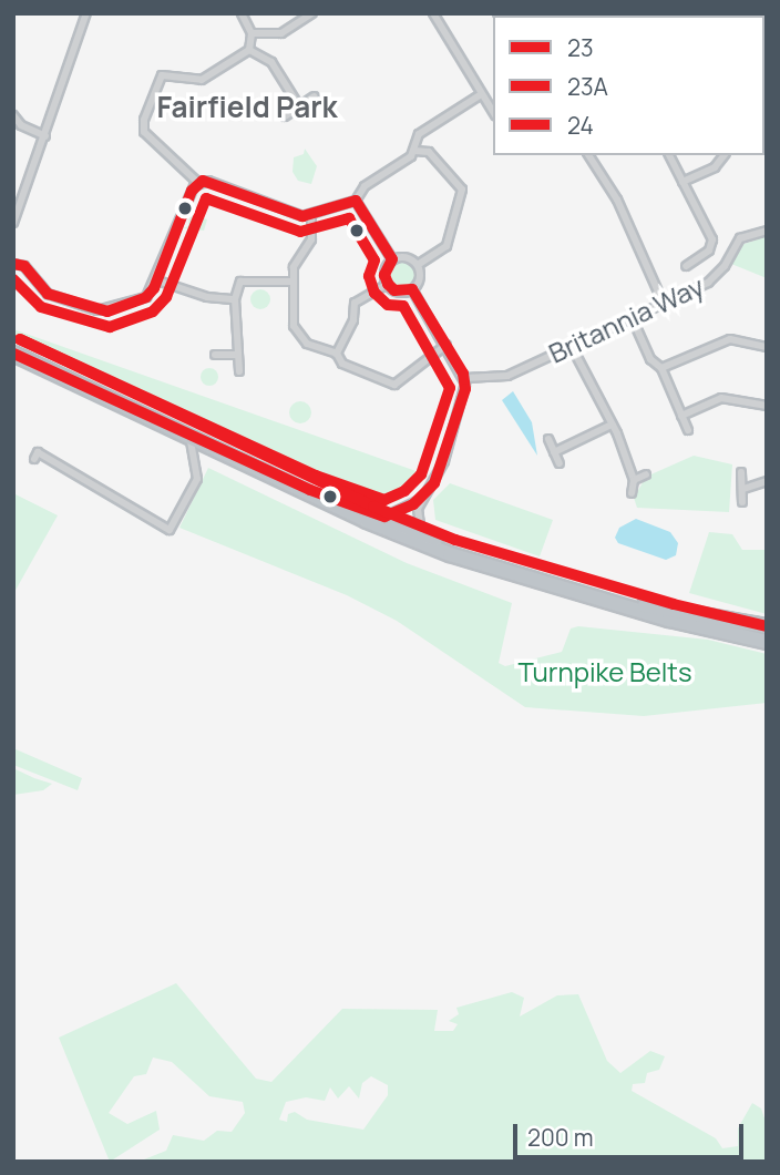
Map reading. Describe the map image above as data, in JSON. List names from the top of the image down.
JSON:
{
  "streets": {
    "street": ["Britannia Way"]
  },
  "districts": ["Fairfield Park"],
  "parks": ["Turnpike Belts"],
  "lines": ["transit line 23", "transit line 23A", "transit line 24"],
  "legend": ["23", "23A", "24"],
  "scale_bar": "200 m"
}
